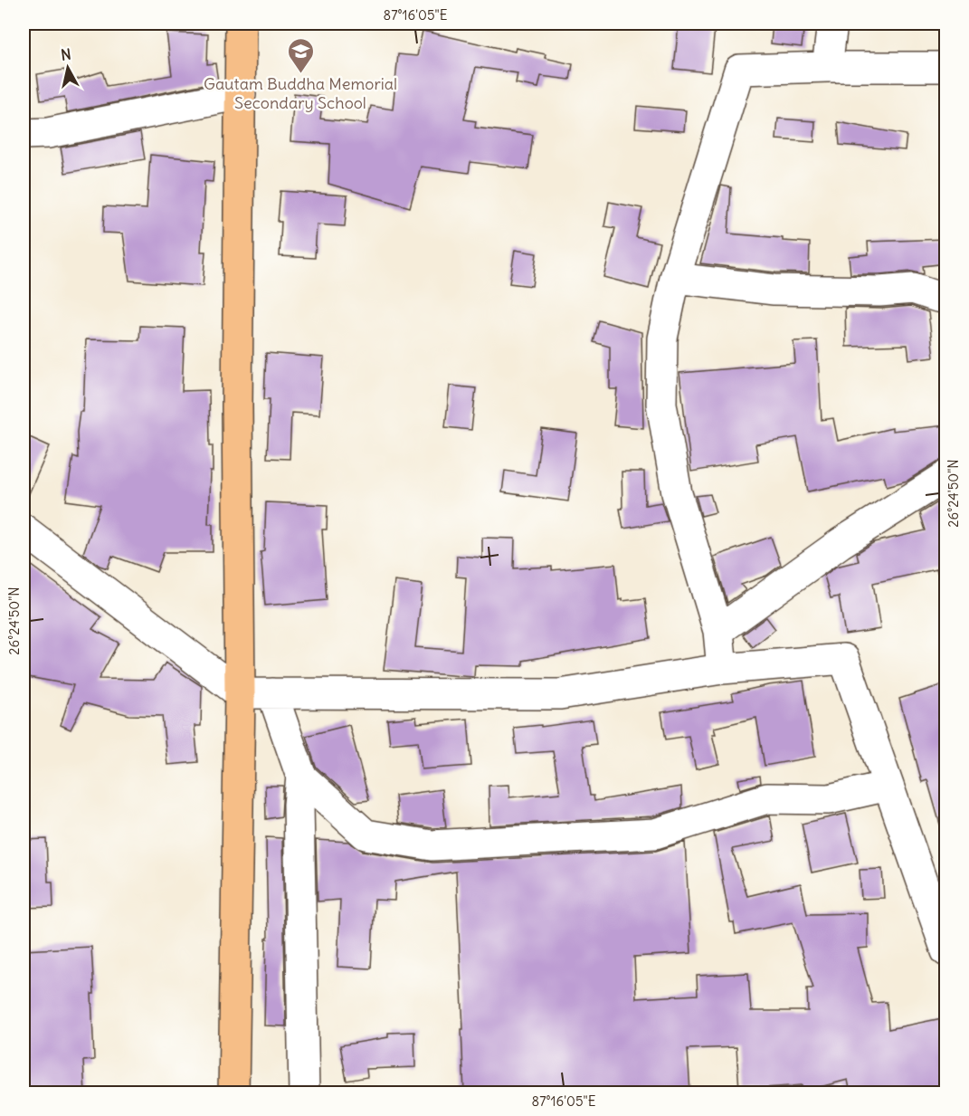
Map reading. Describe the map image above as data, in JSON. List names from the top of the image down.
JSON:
{
  "places": {
    "school or university": ["Gautam Buddha Memorial Secondary School"]
  },
  "north": "top",
  "coordinates": ["87°16'05\"E", "26°24'50\"N"]
}
